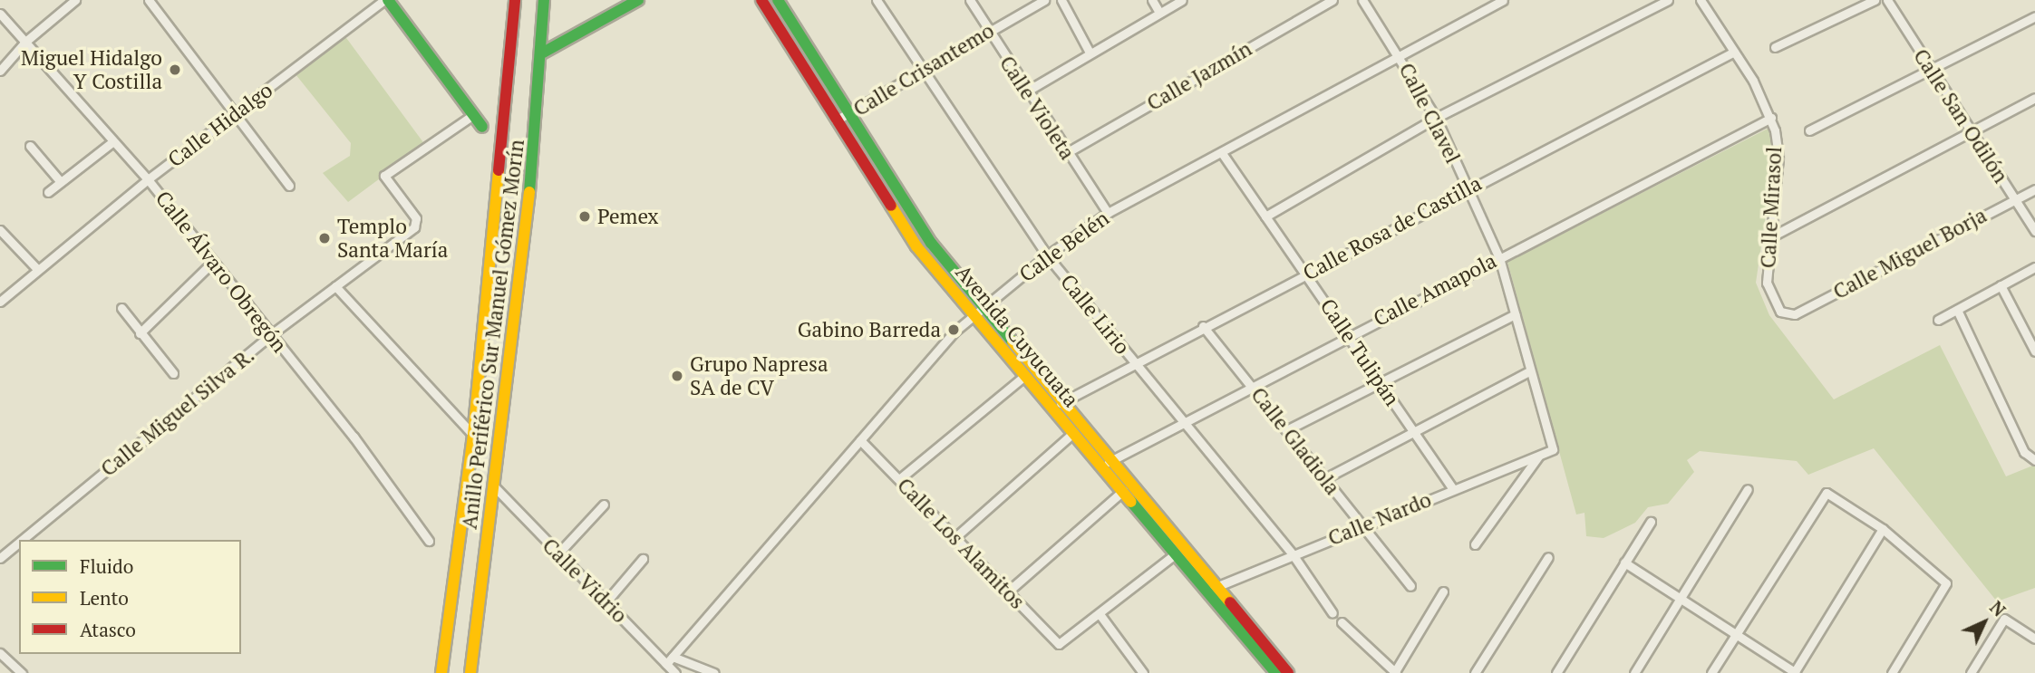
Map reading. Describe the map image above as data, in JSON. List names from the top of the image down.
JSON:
{
  "streets": {
    "main road": ["Anillo Periférico Sur Manuel Gómez Morín", "Avenida Cuyucuata"],
    "street": [
      "Calle Crisantemo",
      "Calle Jazmín",
      "Calle Violeta",
      "Calle Clavel",
      "Calle San Odilón",
      "Calle Hidalgo",
      "Calle Mirasol",
      "Calle Rosa de Castilla",
      "Calle Belén",
      "Calle Miguel Borja",
      "Calle Álvaro Obregón",
      "Calle Amapola",
      "Calle Lirio",
      "Calle Tulipán",
      "Calle Miguel Silva R.",
      "Calle Gladiola",
      "Calle Nardo",
      "Calle Los Alamitos",
      "Calle Vidrio"
    ]
  },
  "crossings": [
    ["Calle Crisantemo", "Calle Violeta"],
    ["Calle Crisantemo", "Calle Lirio"],
    ["Calle Crisantemo", "Avenida Cuyucuata"],
    ["Calle Jazmín", "Calle Violeta"],
    ["Calle Violeta", "Calle Belén"],
    ["Calle Clavel", "Calle Rosa de Castilla"],
    ["Calle Clavel", "Calle Belén"],
    ["Calle Clavel", "Calle Amapola"],
    ["Calle Clavel", "Calle Nardo"],
    ["Calle San Odilón", "Calle Miguel Borja"],
    ["Calle Hidalgo", "Calle Álvaro Obregón"],
    ["Calle Mirasol", "Calle Rosa de Castilla"],
    ["Calle Mirasol", "Calle Miguel Borja"],
    ["Calle Mirasol", "Calle Amapola"],
    ["Calle Rosa de Castilla", "Calle Lirio"],
    ["Calle Rosa de Castilla", "Avenida Cuyucuata"],
    ["Calle Rosa de Castilla", "Calle Tulipán"],
    ["Calle Rosa de Castilla", "Calle Gladiola"],
    ["Calle Belén", "Calle Lirio"],
    ["Calle Belén", "Avenida Cuyucuata"],
    ["Calle Belén", "Calle Tulipán"],
    ["Calle Belén", "Calle Los Alamitos"],
    ["Calle Belén", "Calle Vidrio"],
    ["Calle Álvaro Obregón", "Calle Miguel Silva R."],
    ["Calle Amapola", "Calle Lirio"],
    ["Calle Amapola", "Avenida Cuyucuata"],
    ["Calle Amapola", "Calle Tulipán"],
    ["Calle Amapola", "Calle Gladiola"],
    ["Calle Lirio", "Calle Nardo"],
    ["Anillo Periférico Sur Manuel Gómez Morín", "Calle Vidrio"],
    ["Avenida Cuyucuata", "Calle Nardo"],
    ["Calle Tulipán", "Calle Nardo"],
    ["Calle Gladiola", "Calle Nardo"]
  ],
  "places": [
    "Miguel Hidalgo Y Costilla",
    "Pemex",
    "Templo Santa María",
    "Gabino Barreda",
    "Grupo Napresa SA de CV"
  ],
  "legend": ["Fluido", "Lento", "Atasco"],
  "north": "top right"
}
